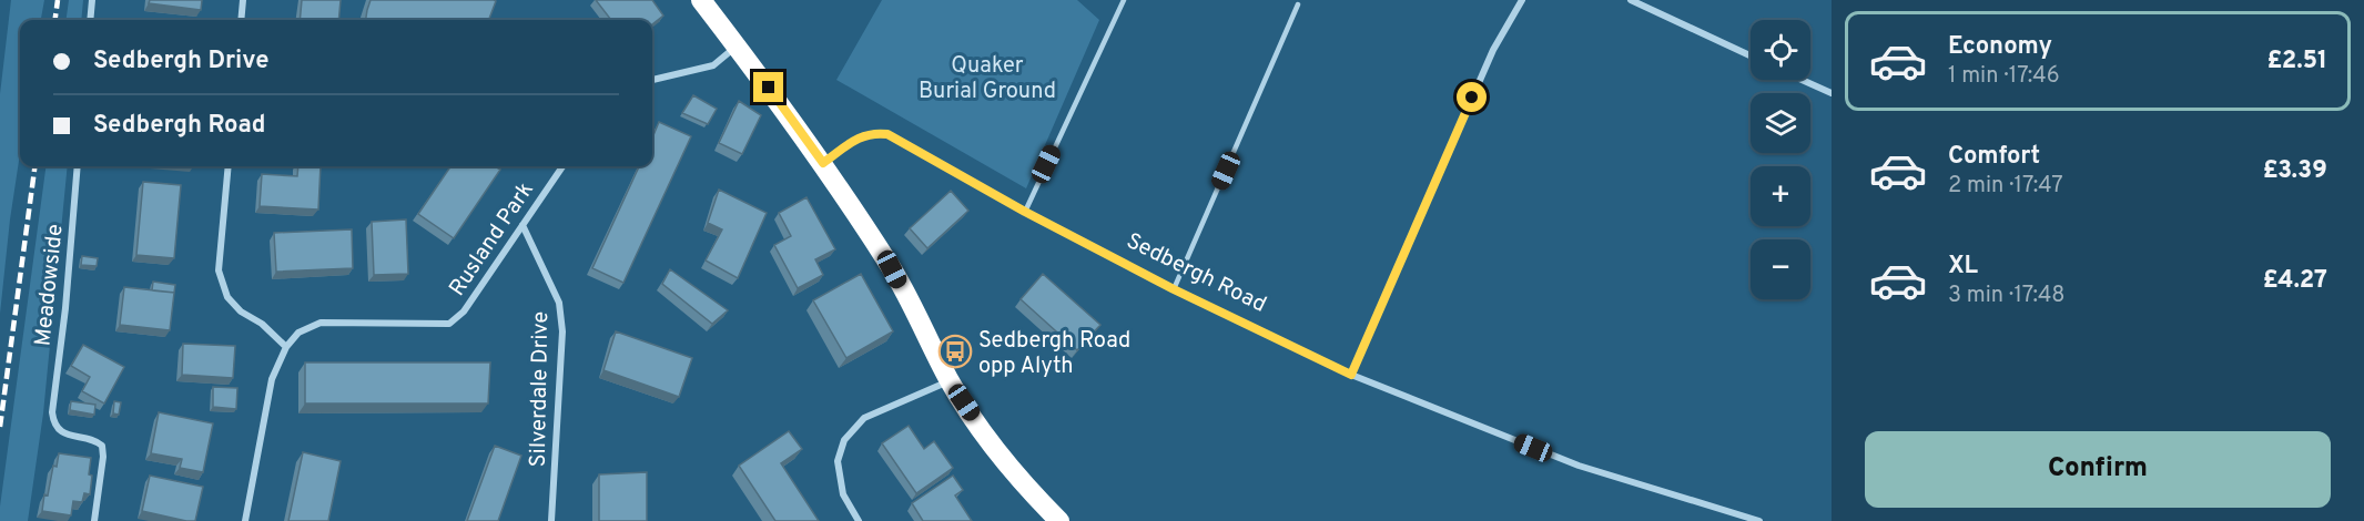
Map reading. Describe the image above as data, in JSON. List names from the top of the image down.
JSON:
{
  "streets": {
    "street": [
      "Rusland Park",
      "Sedbergh Road",
      "Meadowside",
      "Silverdale Drive"
    ]
  },
  "crossings": [
    ["Rusland Park", "Silverdale Drive"]
  ],
  "parks": ["Quaker Burial Ground"],
  "places": {
    "bus stop": ["Sedbergh Road opp Alyth"]
  },
  "page": {
    "list": [
      {
        "name": "Economy",
        "note": "1 min · 17:46",
        "value": "£2.51"
      },
      {
        "name": "Comfort",
        "note": "2 min · 17:47",
        "value": "£3.39"
      },
      {
        "name": "XL",
        "note": "3 min · 17:48",
        "value": "£4.27"
      }
    ],
    "map_buttons": ["+", "−"],
    "banner": ["Sedbergh Drive", "Sedbergh Road"],
    "buttons": "Confirm"
  }
}
